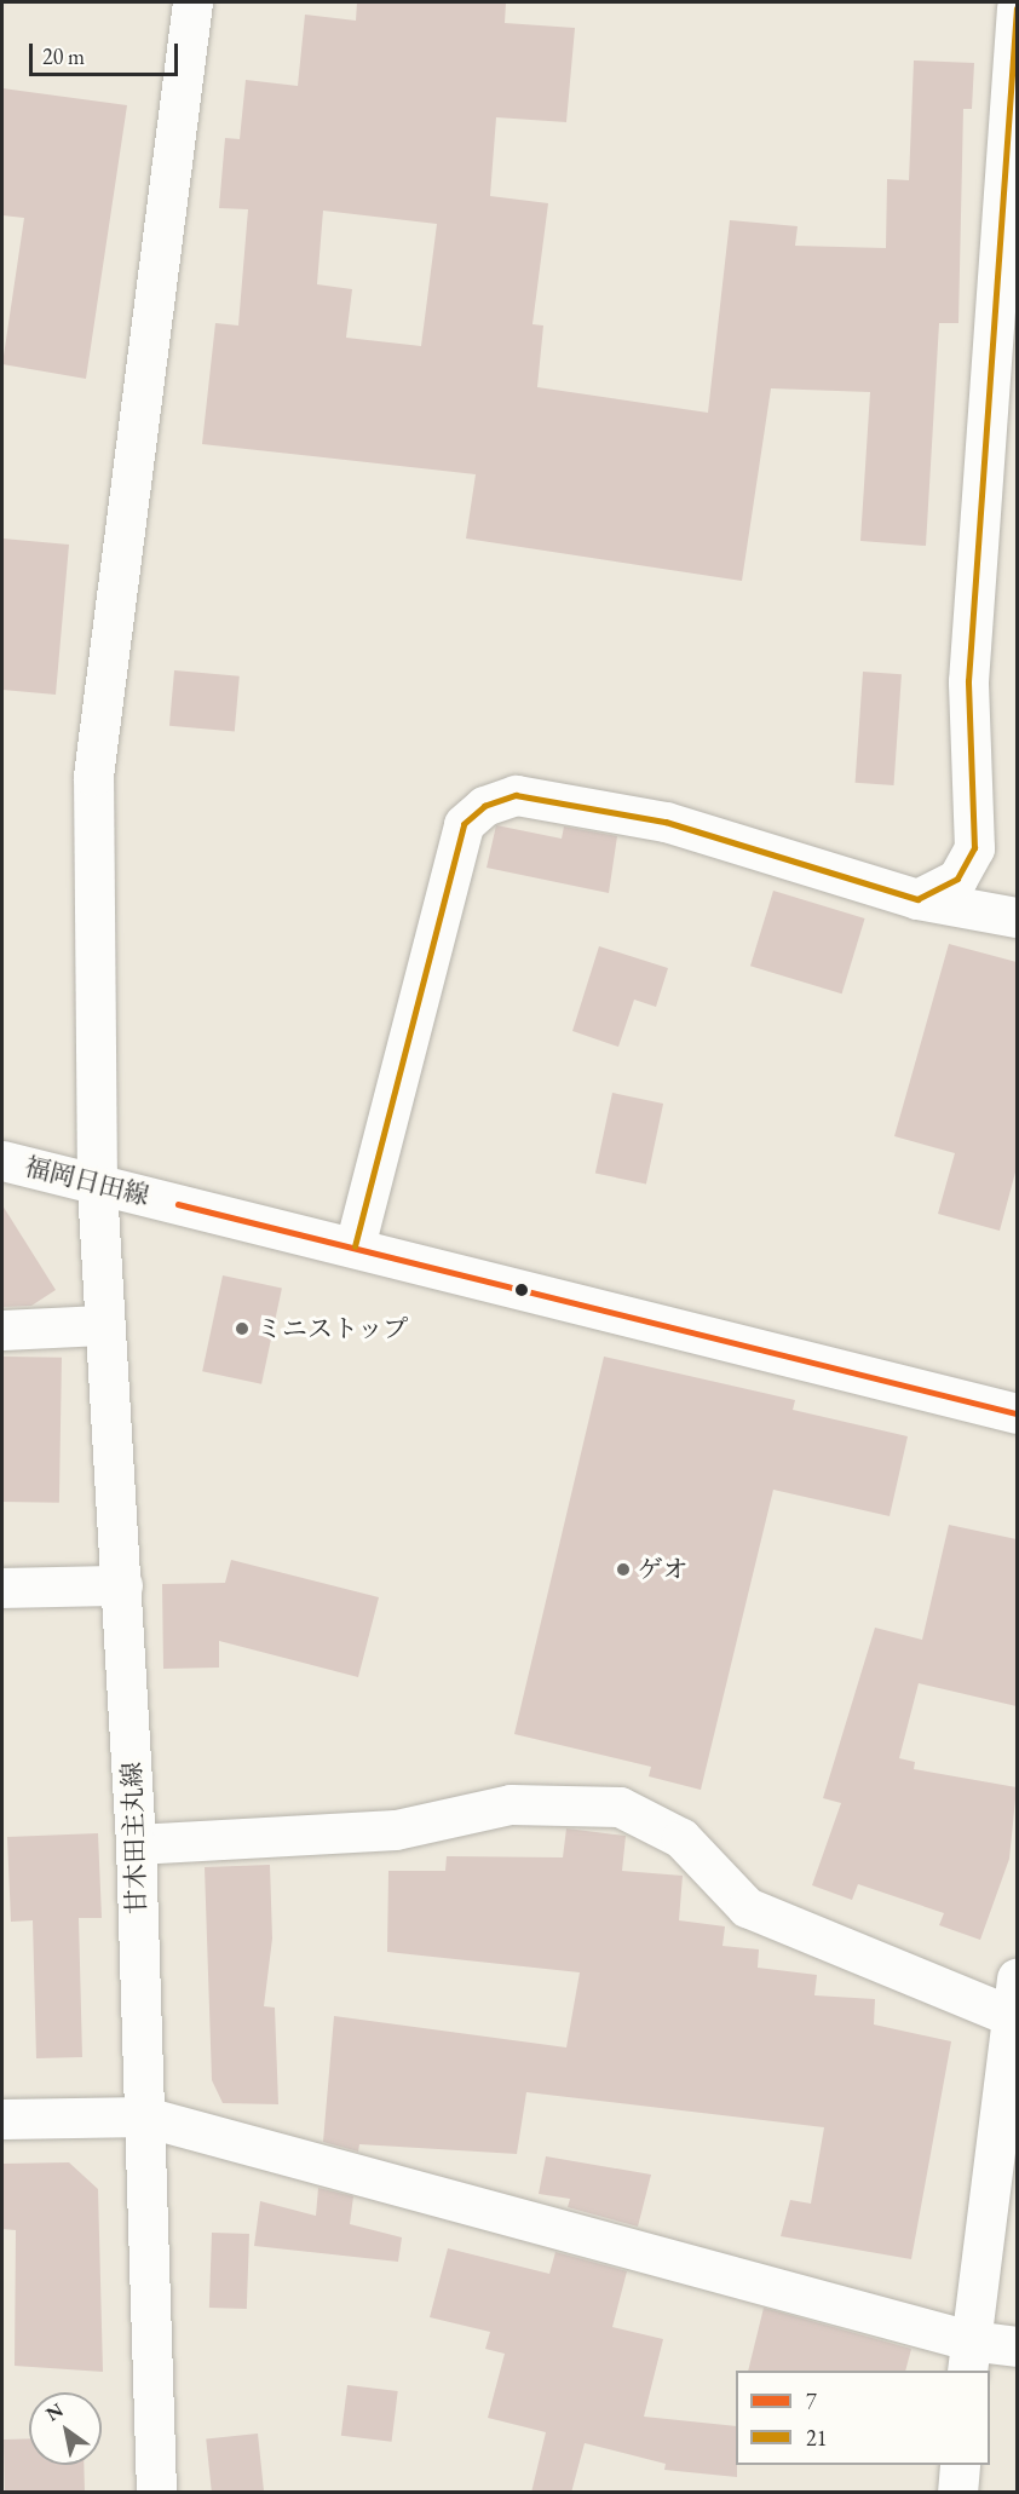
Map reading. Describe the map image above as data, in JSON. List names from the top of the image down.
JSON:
{
  "streets": {
    "street": ["福岡日田線", "甘木田主丸線"]
  },
  "crossings": [
    ["福岡日田線", "甘木田主丸線"]
  ],
  "places": ["ミニストップ", "ゲオ"],
  "lines": ["transit line 21", "transit line 7"],
  "legend": ["7", "21"],
  "scale_bar": "20 m",
  "north": "top left"
}
